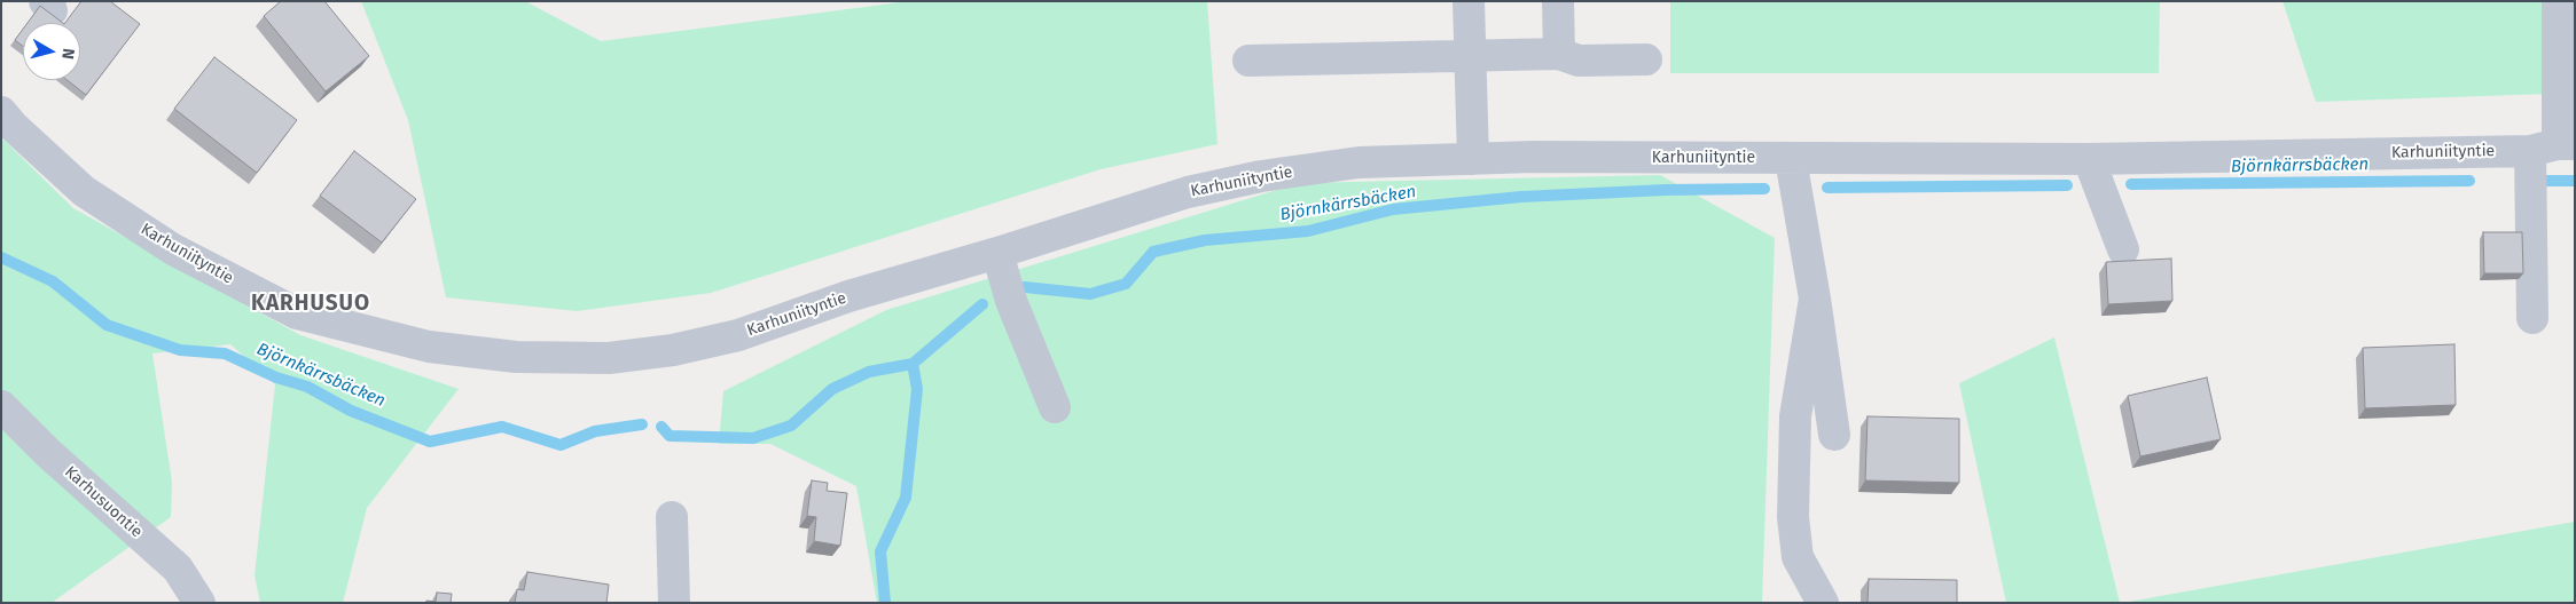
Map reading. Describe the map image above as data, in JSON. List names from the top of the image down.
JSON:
{
  "streets": {
    "street": ["Karhuniityntie", "Karhusuontie"]
  },
  "districts": ["KARHUSUO"],
  "water": ["Björnkärrsbäcken"],
  "north": "right"
}
